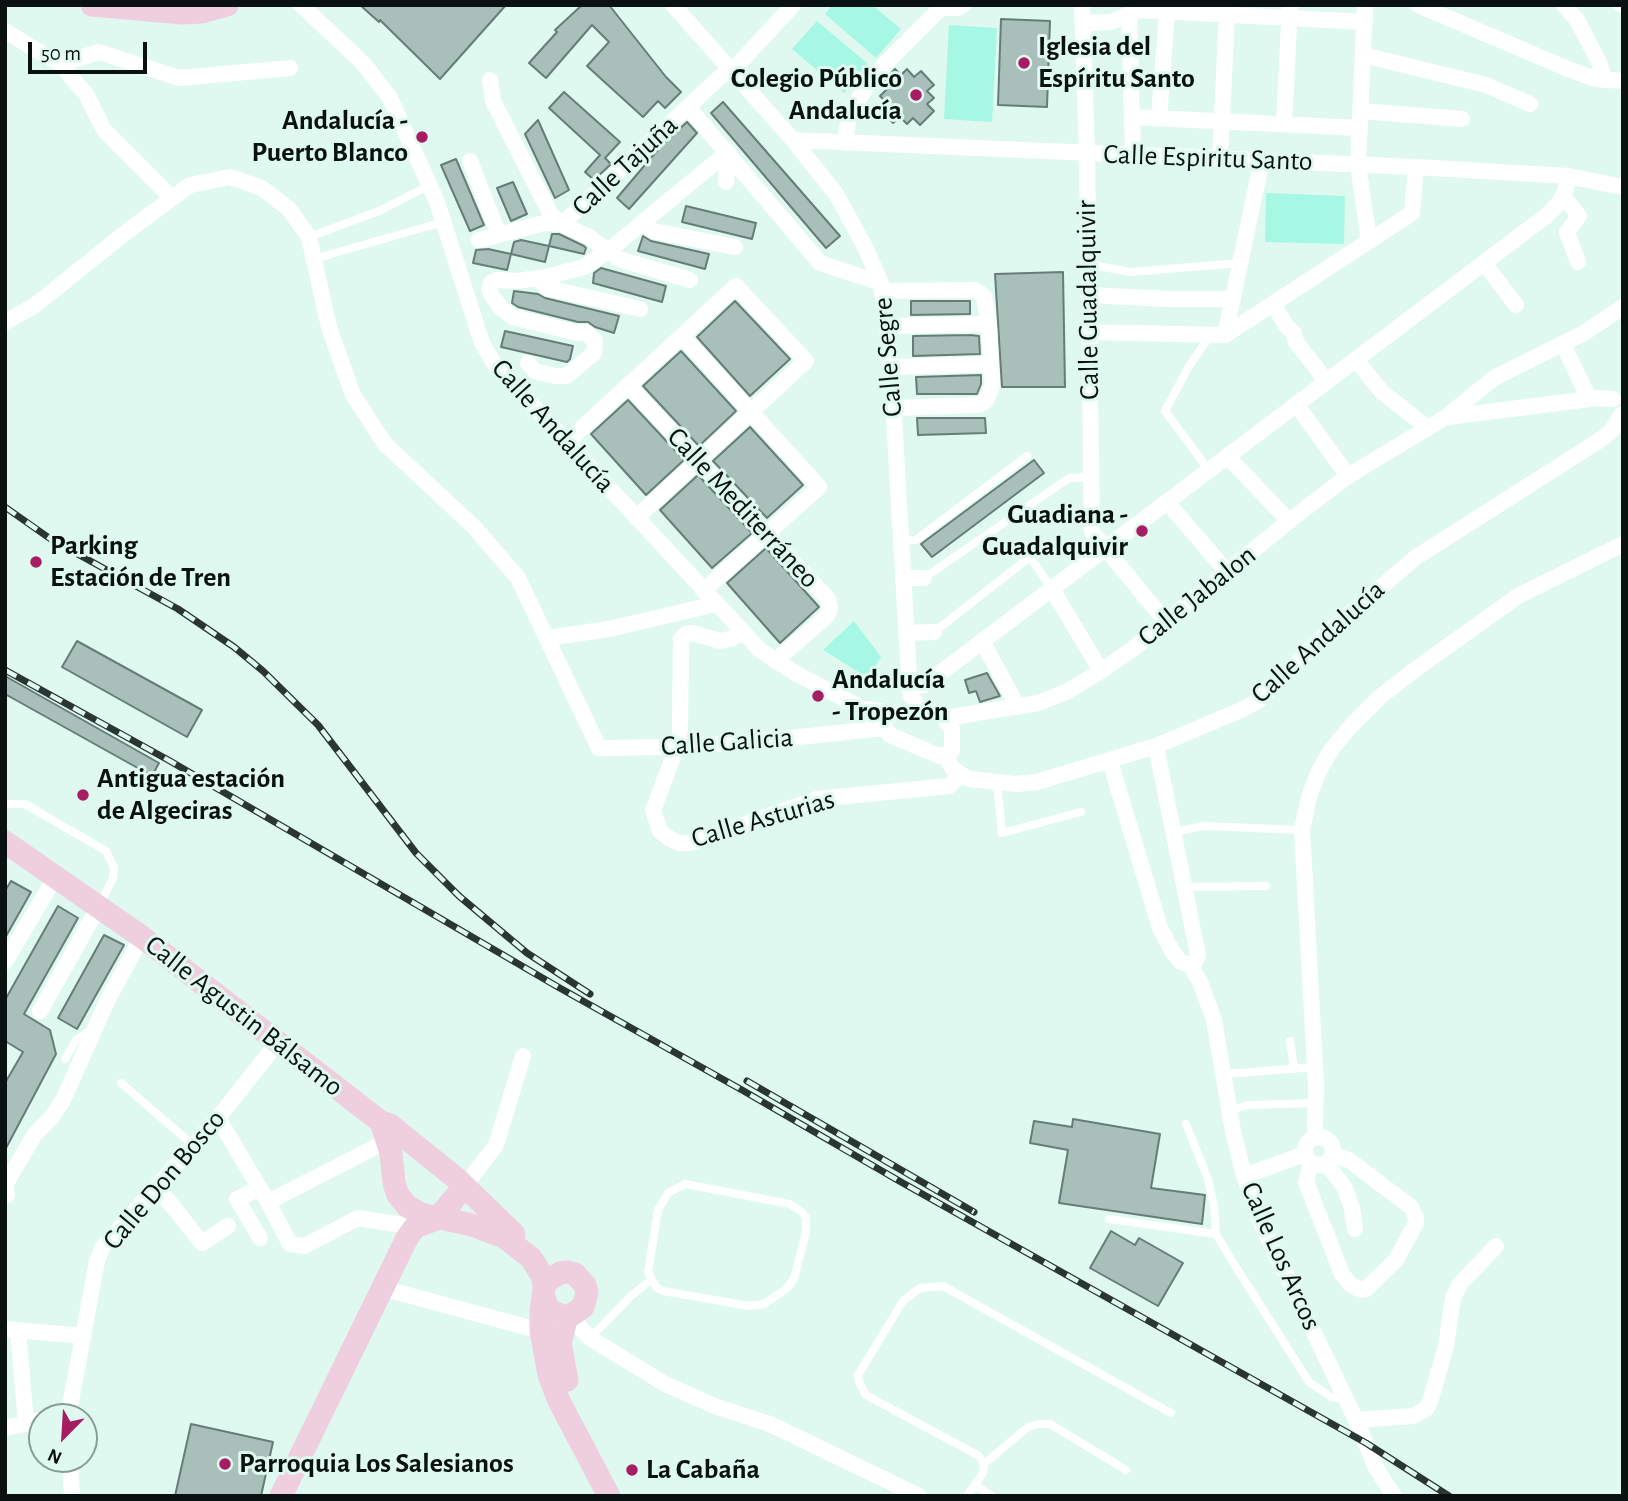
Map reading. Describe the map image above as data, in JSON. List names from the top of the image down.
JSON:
{
  "streets": {
    "street": [
      "Calle Espiritu Santo",
      "Calle Tajuña",
      "Calle Guadalquivir",
      "Calle Segre",
      "Calle Andalucía",
      "Calle Mediterráneo",
      "Calle Jabalon",
      "Calle Galicia",
      "Calle Asturias",
      "Calle Agustin Bálsamo",
      "Calle Don Bosco",
      "Calle Los Arcos"
    ]
  },
  "crossings": [
    ["Calle Espiritu Santo", "Calle Guadalquivir"],
    ["Calle Espiritu Santo", "Calle Segre"],
    ["Calle Tajuña", "Calle Segre"],
    ["Calle Guadalquivir", "Calle Jabalon"],
    ["Calle Andalucía", "Calle Mediterráneo"],
    ["Calle Andalucía", "Calle Galicia"],
    ["Calle Andalucía", "Calle Asturias"],
    ["Calle Andalucía", "Calle Los Arcos"],
    ["Calle Galicia", "Calle Asturias"],
    ["Calle Agustin Bálsamo", "Calle Don Bosco"]
  ],
  "places": [
    "Iglesia del Espíritu Santo",
    "Colegio Público Andalucía",
    "Andalucía - Puerto Blanco",
    "Guadiana - Guadalquivir",
    "Parking Estación de Tren",
    "Andalucía - Tropezón",
    "Antigua estación de Algeciras",
    "Parroquia Los Salesianos",
    "La Cabaña"
  ],
  "scale_bar": "50 m",
  "north": "bottom left"
}
